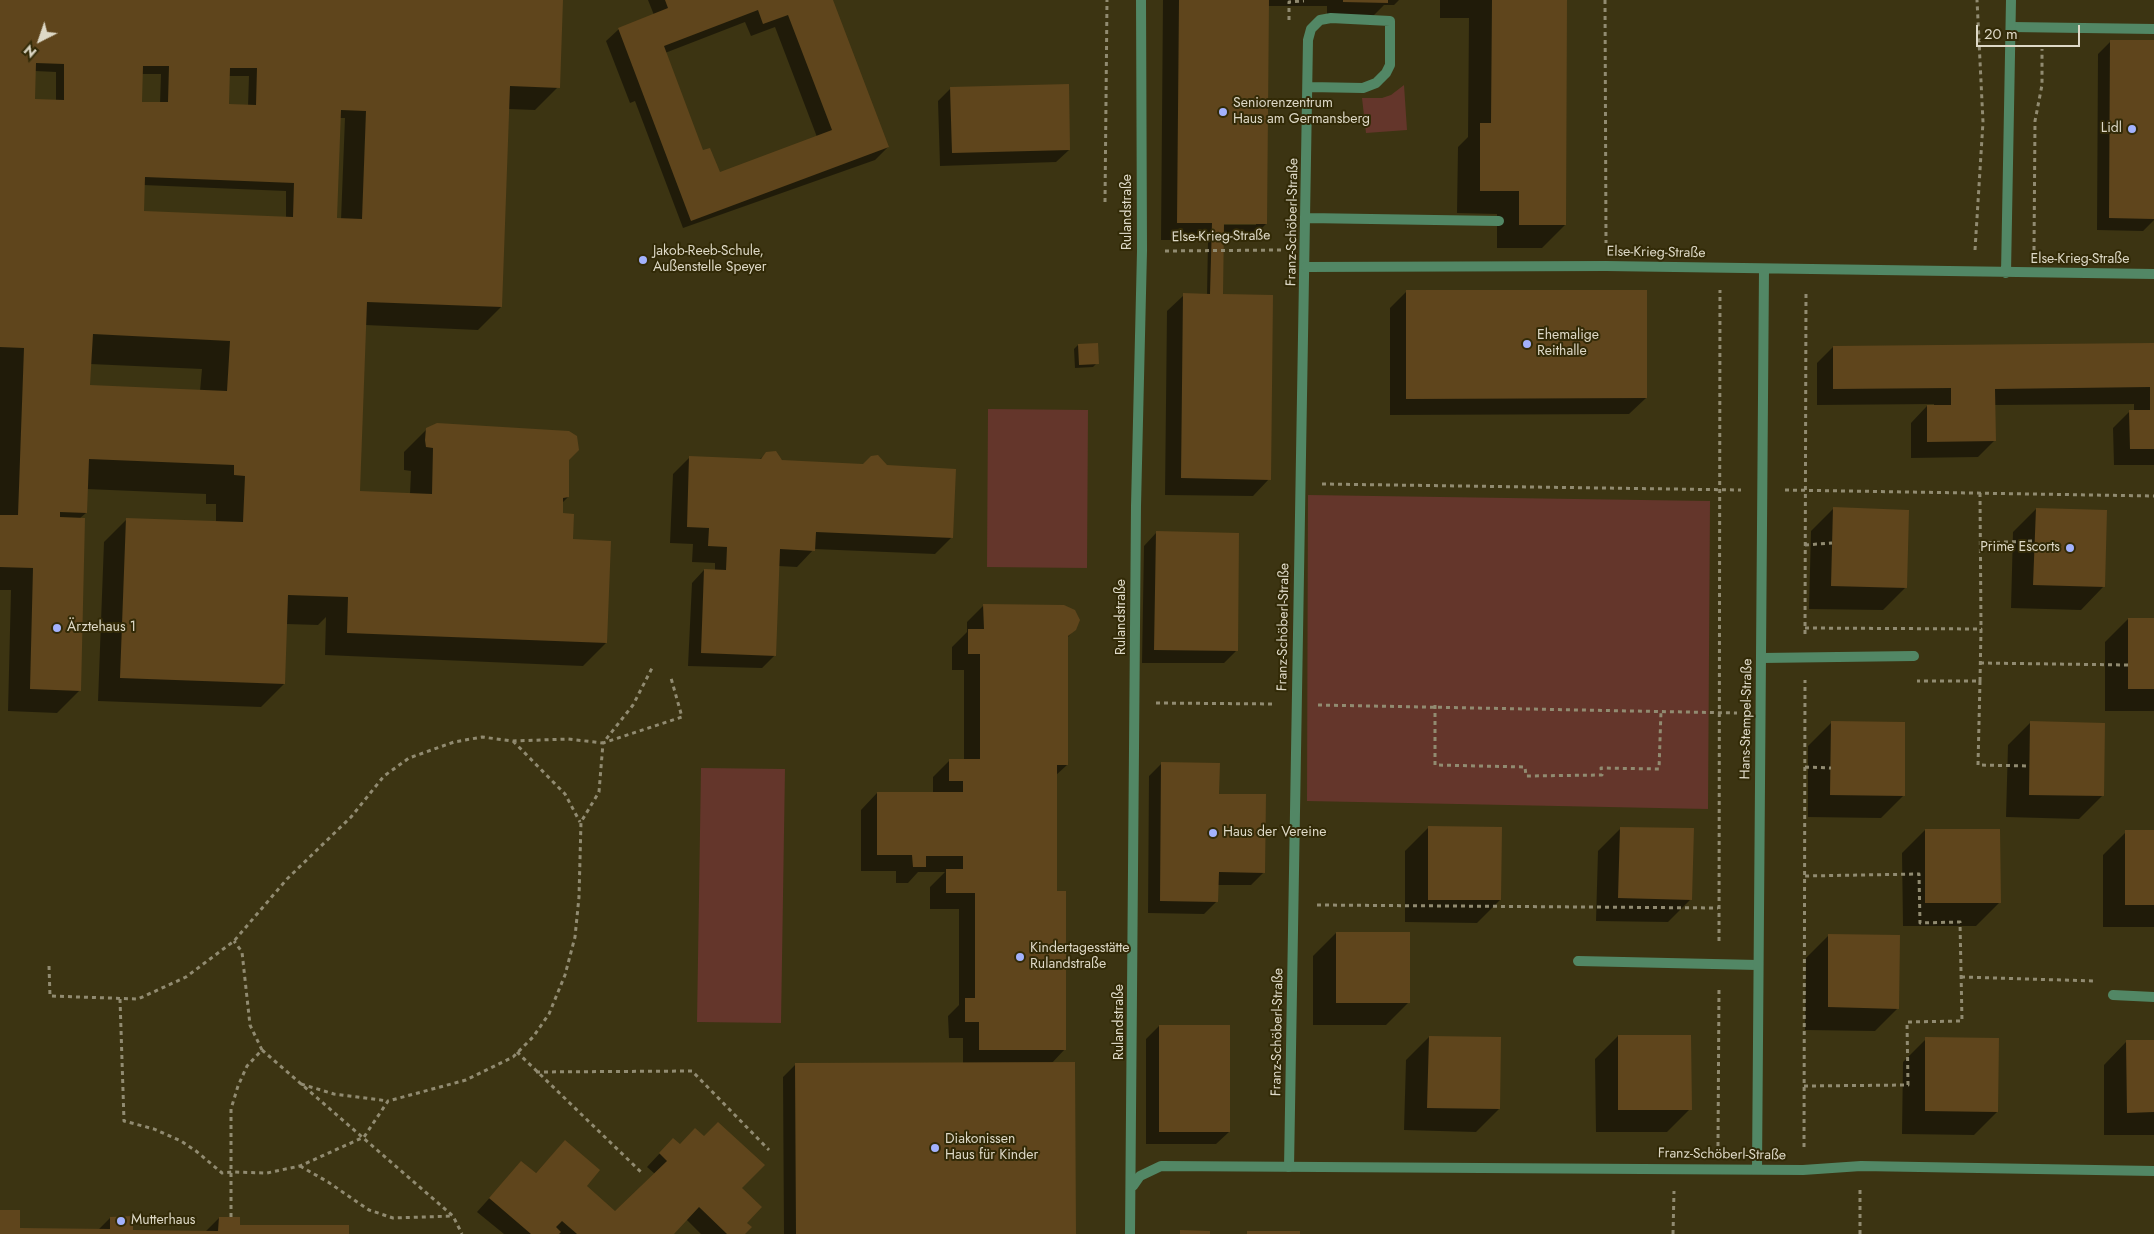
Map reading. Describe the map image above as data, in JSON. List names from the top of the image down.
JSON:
{
  "streets": {
    "street": [
      "Rulandstraße",
      "Franz-Schöberl-Straße",
      "Else-Krieg-Straße",
      "Hans-Stempel-Straße"
    ]
  },
  "crossings": [
    ["Rulandstraße", "Franz-Schöberl-Straße"],
    ["Rulandstraße", "Else-Krieg-Straße"],
    ["Franz-Schöberl-Straße", "Else-Krieg-Straße"],
    ["Franz-Schöberl-Straße", "Hans-Stempel-Straße"],
    ["Else-Krieg-Straße", "Hans-Stempel-Straße"]
  ],
  "places": [
    "Seniorenzentrum Haus am Germansberg",
    "Lidl",
    "Jakob-Reeb-Schule, Außenstelle Speyer",
    "Ehemalige Reithalle",
    "Prime Escorts",
    "Ärztehaus 1",
    "Haus der Vereine",
    "Kindertagesstätte Rulandstraße",
    "Diakonissen Haus für Kinder",
    "Mutterhaus"
  ],
  "scale_bar": "20 m",
  "north": "bottom left"
}
